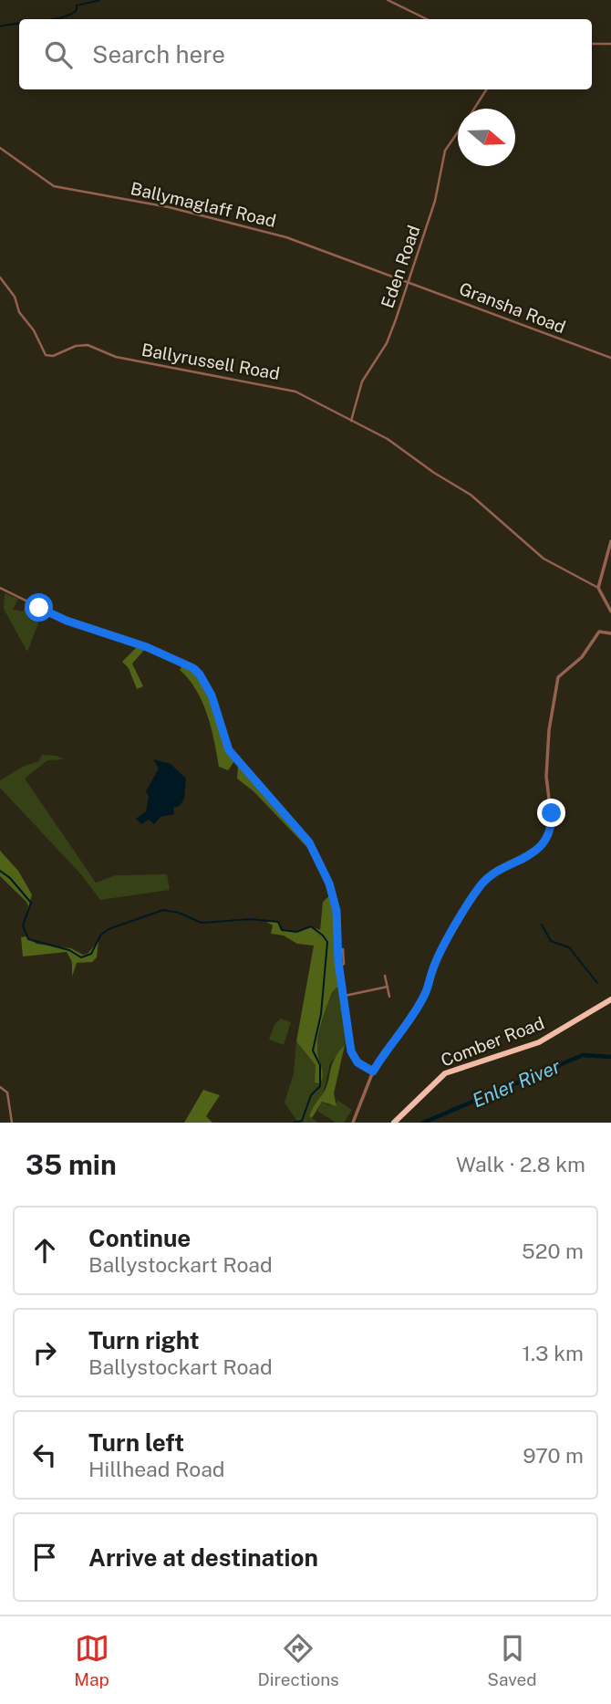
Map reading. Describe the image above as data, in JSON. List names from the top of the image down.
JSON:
{
  "streets": {
    "highway": ["Comber Road"],
    "street": [
      "Ballymaglaff Road",
      "Eden Road",
      "Gransha Road",
      "Ballyrussell Road"
    ]
  },
  "crossings": [
    ["Ballymaglaff Road", "Eden Road"],
    ["Ballymaglaff Road", "Gransha Road"],
    ["Eden Road", "Gransha Road"],
    ["Eden Road", "Ballyrussell Road"]
  ],
  "water": ["Enler River"],
  "north": "right",
  "page": {
    "search": "Search here",
    "heading": ["35 min", "Walk · 2.8 km"],
    "list": [
      ["Continue", "Ballystockart Road", "520 m"],
      ["Turn right", "Ballystockart Road", "1.3 km"],
      ["Turn left", "Hillhead Road", "970 m"],
      "Arrive at destination"
    ],
    "nav": ["Map", "Directions", "Saved"]
  }
}
